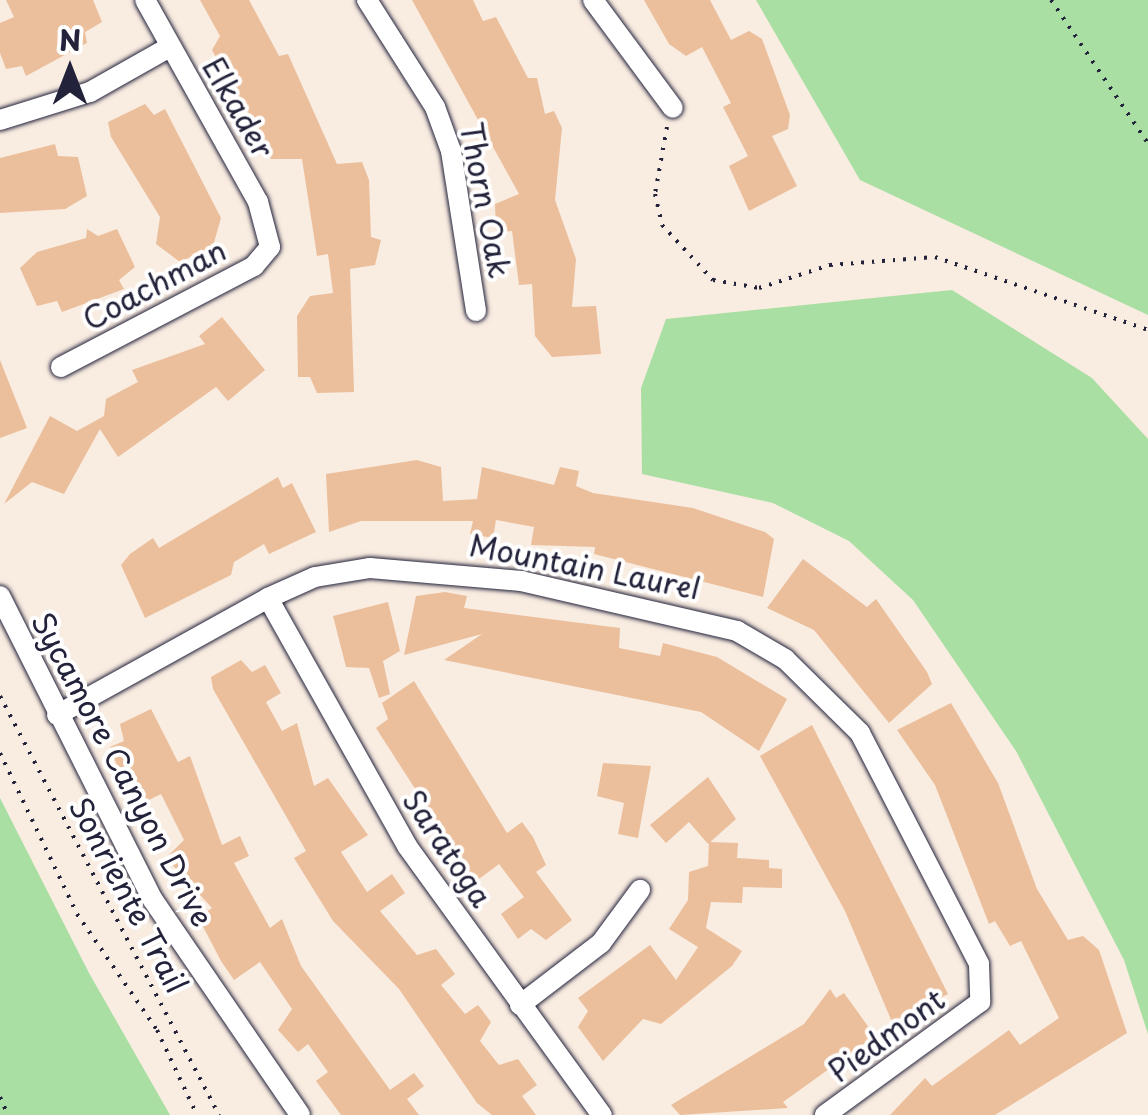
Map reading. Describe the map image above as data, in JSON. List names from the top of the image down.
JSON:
{
  "streets": {
    "street": [
      "Elkader",
      "Thorn Oak",
      "Coachman",
      "Mountain Laurel",
      "Sycamore Canyon Drive",
      "Saratoga",
      "Piedmont"
    ],
    "path": ["Sonriente Trail"]
  },
  "crossings": [
    ["Elkader", "Coachman"],
    ["Mountain Laurel", "Sycamore Canyon Drive"],
    ["Mountain Laurel", "Saratoga"],
    ["Mountain Laurel", "Piedmont"]
  ],
  "north": "top"
}
